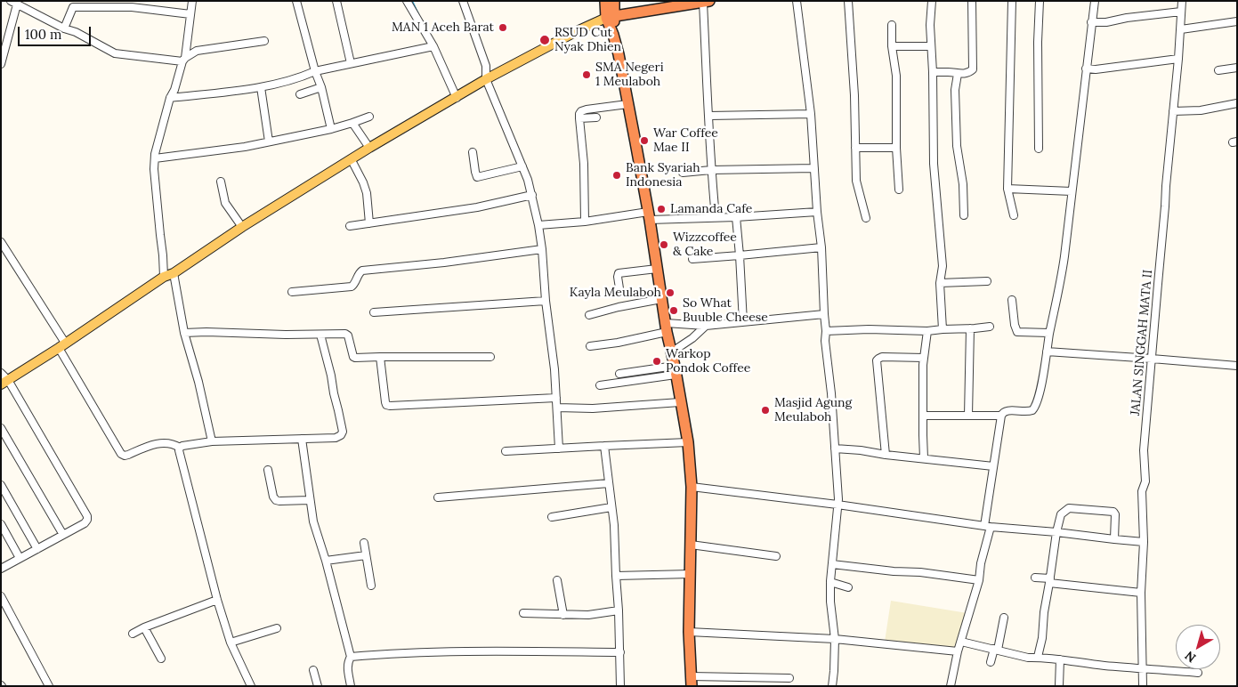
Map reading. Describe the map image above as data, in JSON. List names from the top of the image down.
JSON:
{
  "streets": {
    "street": ["JALAN SINGGAH MATA II"]
  },
  "places": [
    "MAN 1 Aceh Barat",
    "RSUD Cut Nyak Dhien",
    "SMA Negeri 1 Meulaboh",
    "War Coffee Mae II",
    "Bank Syariah Indonesia",
    "Lamanda Cafe",
    "Wizzcoffee & Cake",
    "Kayla Meulaboh",
    "So What Buuble Cheese",
    "Warkop Pondok Coffee",
    "Masjid Agung Meulaboh"
  ],
  "scale_bar": "100 m",
  "north": "bottom left"
}
